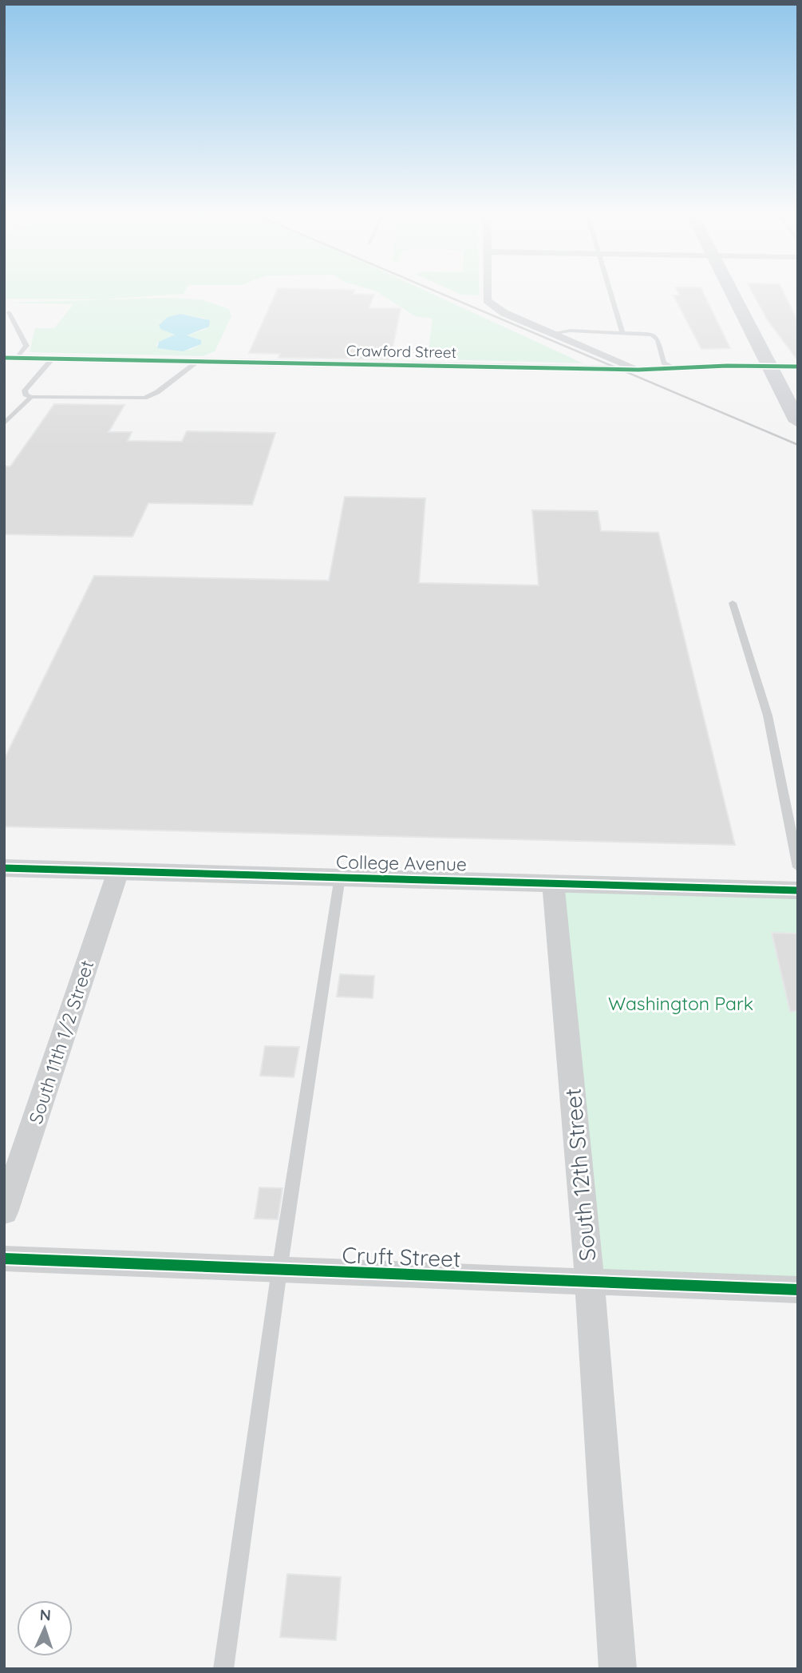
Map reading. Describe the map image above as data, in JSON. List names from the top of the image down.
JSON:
{
  "streets": {
    "street": [
      "Crawford Street",
      "College Avenue",
      "South 11th 1/2 Street",
      "South 12th Street",
      "Cruft Street"
    ]
  },
  "crossings": [
    ["College Avenue", "South 11th 1/2 Street"],
    ["College Avenue", "South 12th Street"],
    ["South 12th Street", "Cruft Street"]
  ],
  "parks": ["Washington Park"],
  "north": "top"
}
